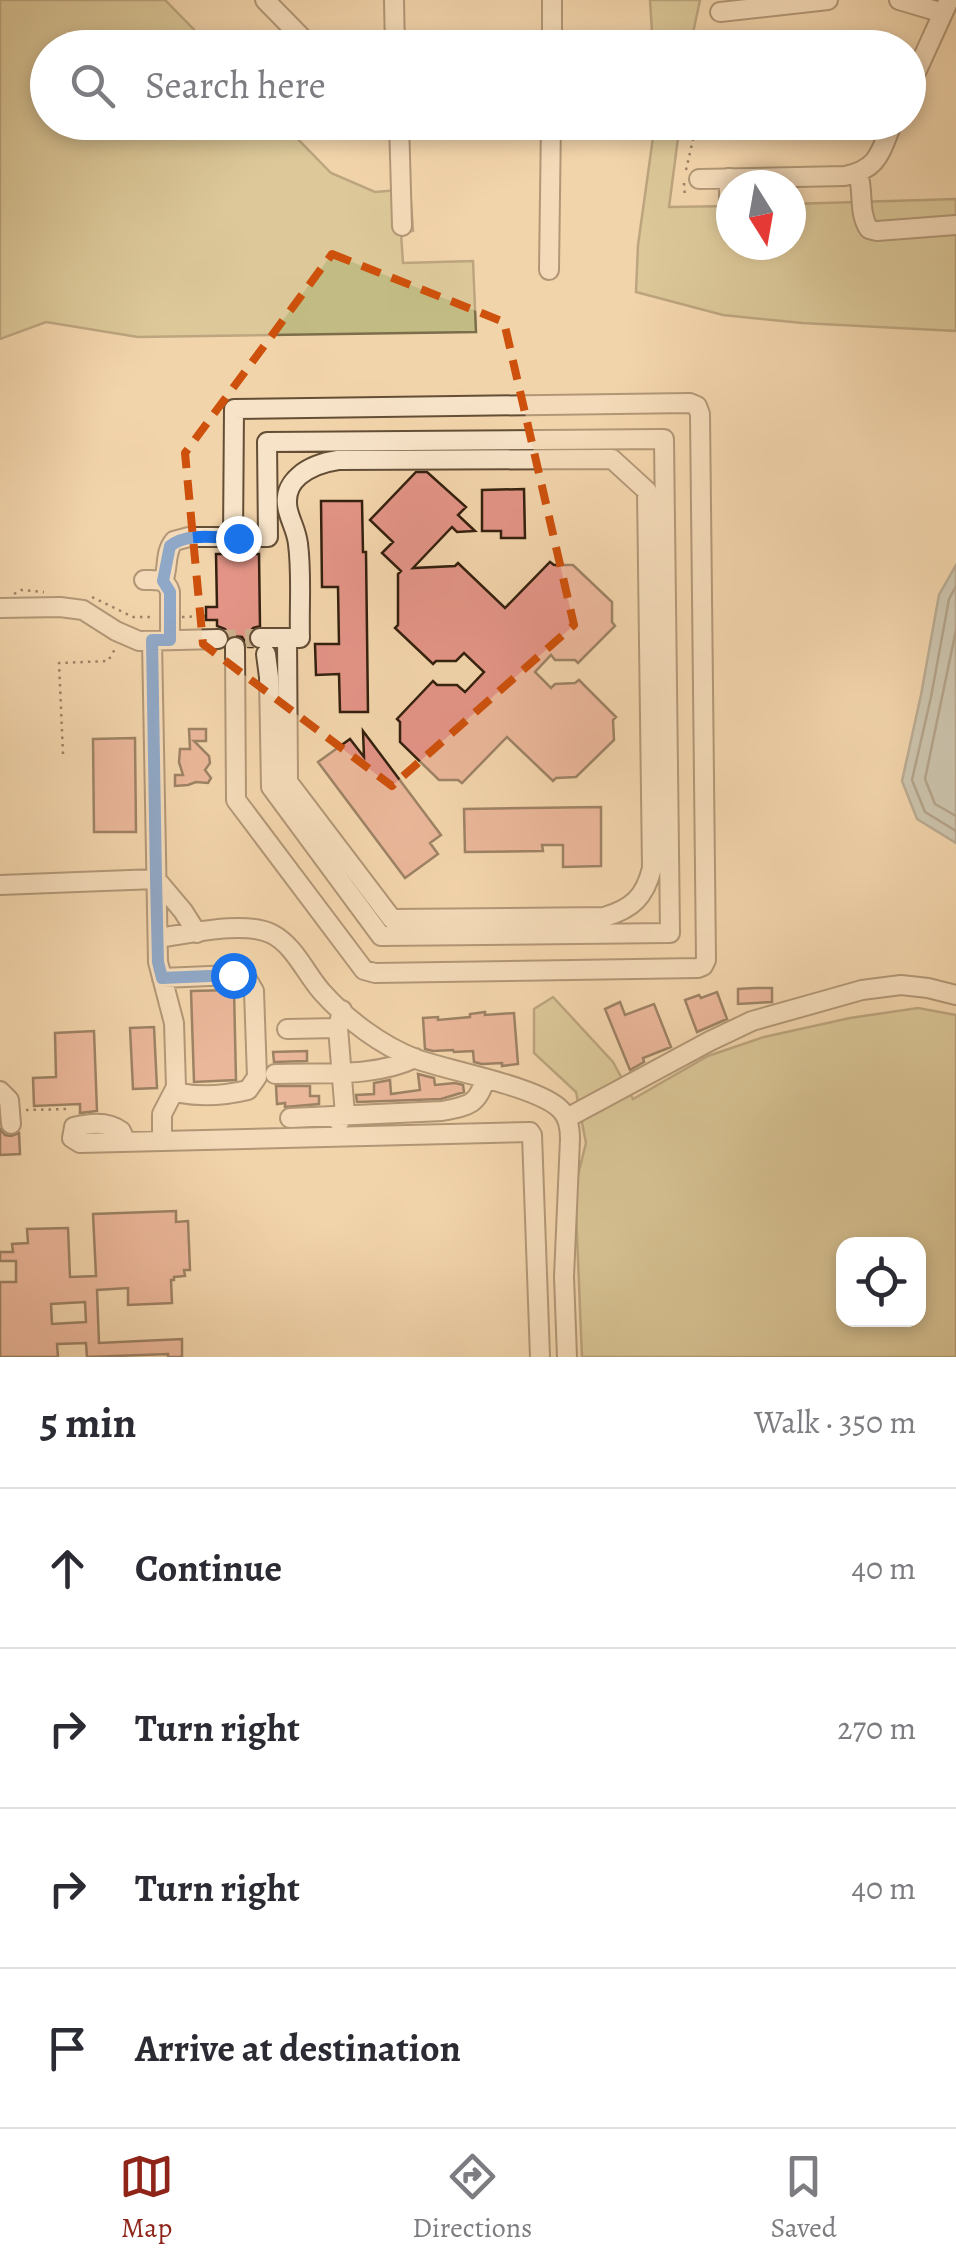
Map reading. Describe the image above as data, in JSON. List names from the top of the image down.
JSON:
{
  "north": "bottom",
  "page": {
    "search": "Search here",
    "heading": ["5 min", "Walk · 350 m"],
    "list": [
      ["Continue", "40 m"],
      ["Turn right", "270 m"],
      ["Turn right", "40 m"],
      "Arrive at destination"
    ],
    "nav": ["Map", "Directions", "Saved"]
  }
}
